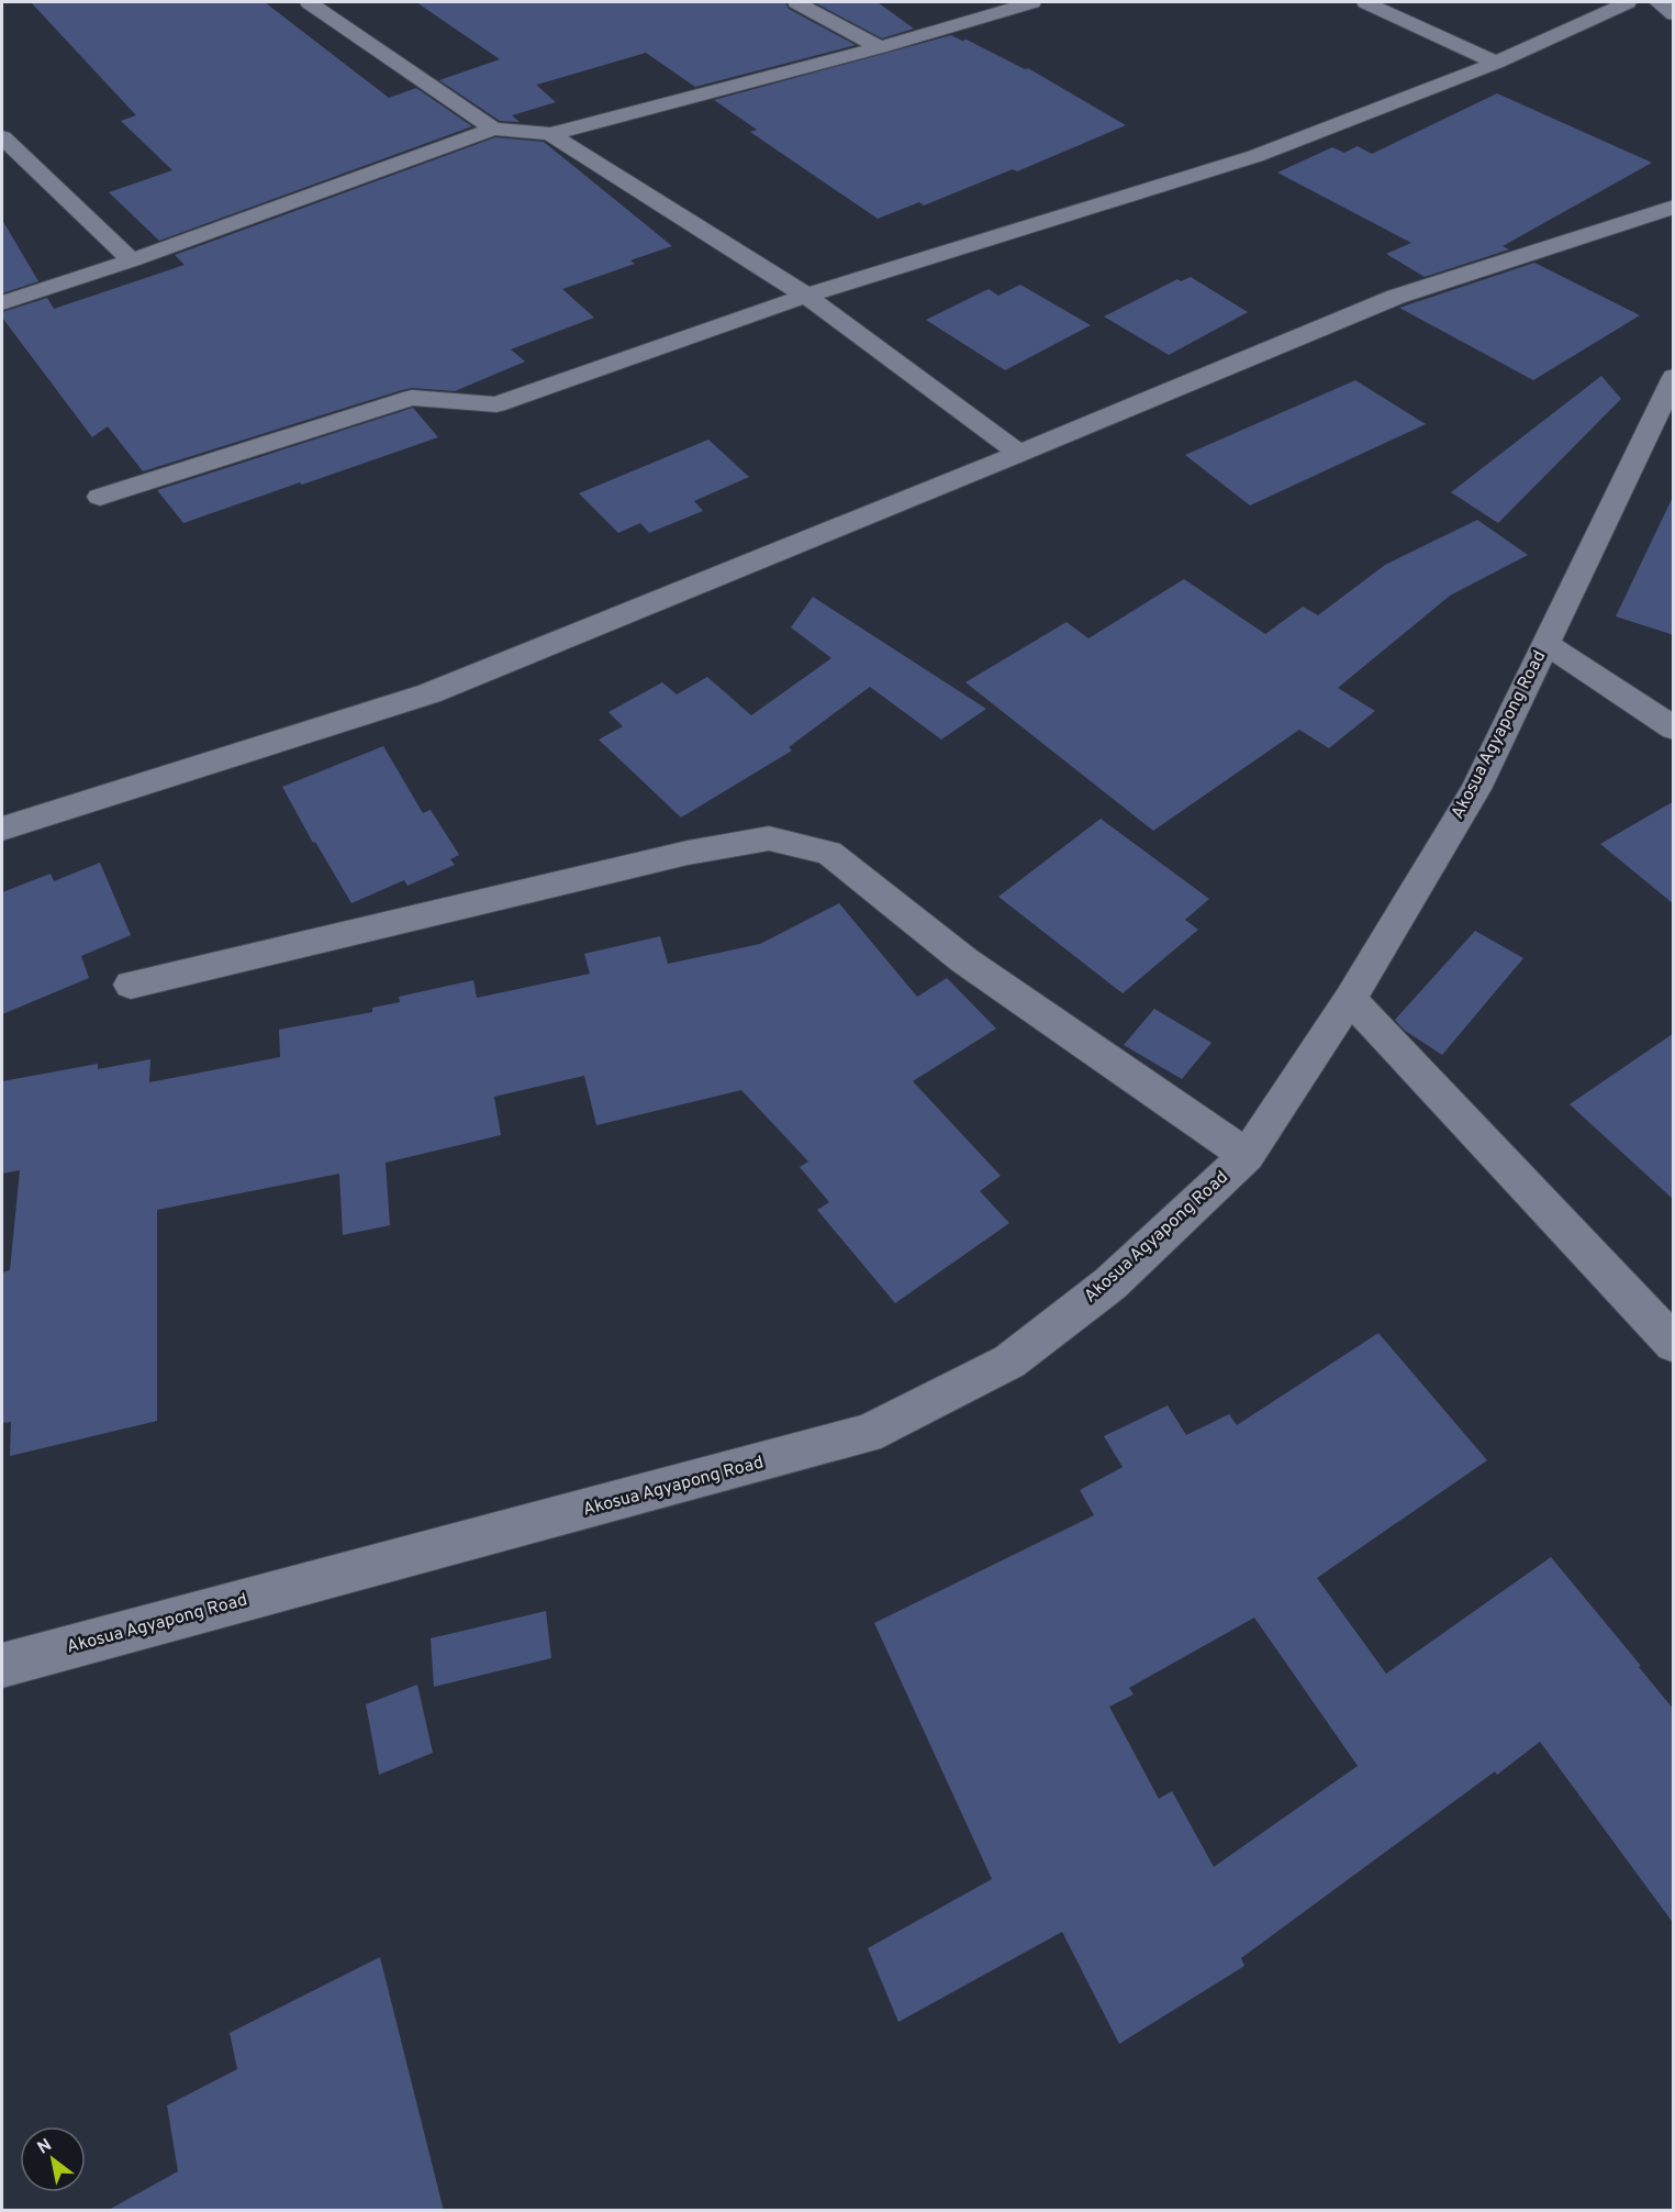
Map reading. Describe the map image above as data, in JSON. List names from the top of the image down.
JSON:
{
  "streets": {
    "street": ["Akosua Agyapong Road"]
  },
  "north": "top left"
}
